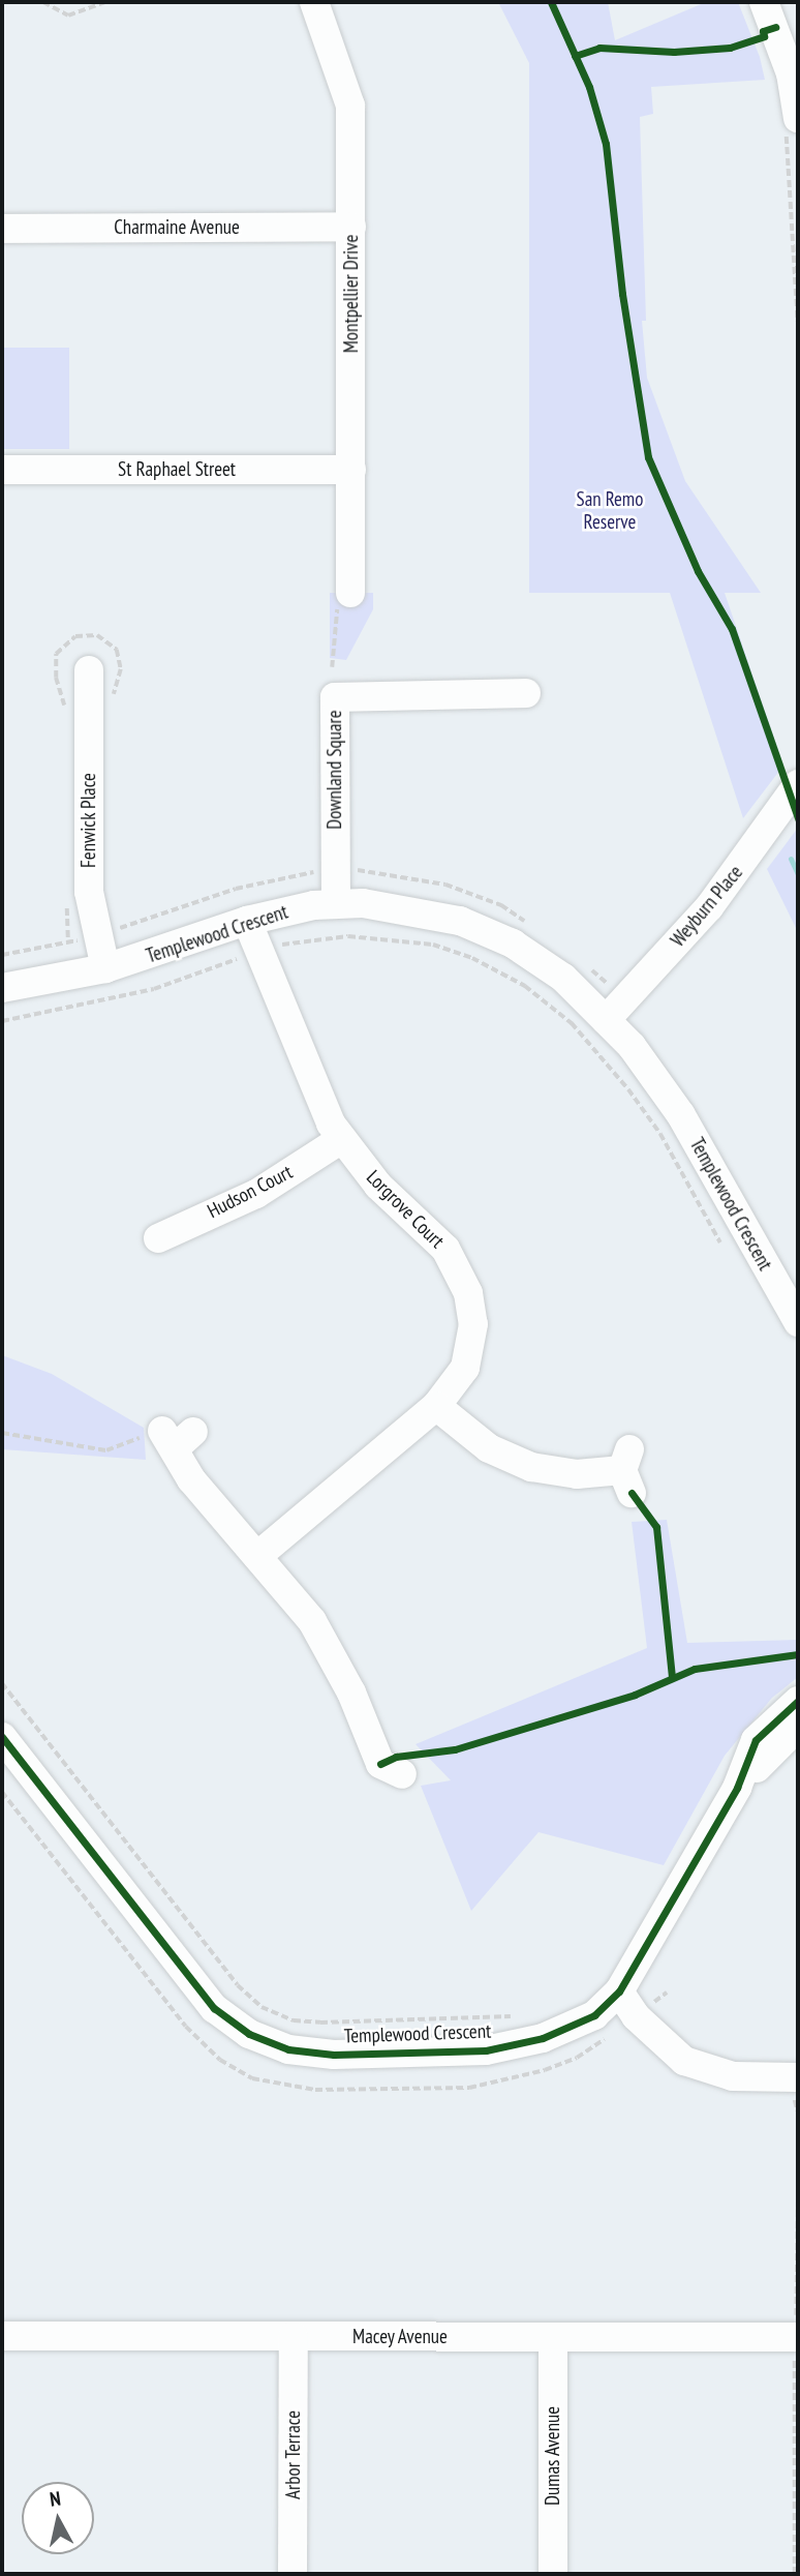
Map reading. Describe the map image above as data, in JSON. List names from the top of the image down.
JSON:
{
  "streets": {
    "street": [
      "Charmaine Avenue",
      "Montpellier Drive",
      "St Raphael Street",
      "Downland Square",
      "Fenwick Place",
      "Weyburn Place",
      "Templewood Crescent",
      "Hudson Court",
      "Lorgrove Court",
      "Macey Avenue",
      "Arbor Terrace",
      "Dumas Avenue"
    ]
  },
  "crossings": [
    ["Charmaine Avenue", "Montpellier Drive"],
    ["Montpellier Drive", "St Raphael Street"],
    ["Downland Square", "Templewood Crescent"],
    ["Fenwick Place", "Templewood Crescent"],
    ["Weyburn Place", "Templewood Crescent"],
    ["Templewood Crescent", "Lorgrove Court"],
    ["Hudson Court", "Lorgrove Court"],
    ["Macey Avenue", "Arbor Terrace"],
    ["Macey Avenue", "Dumas Avenue"]
  ],
  "parks": ["San Remo Reserve"],
  "north": "top"
}
